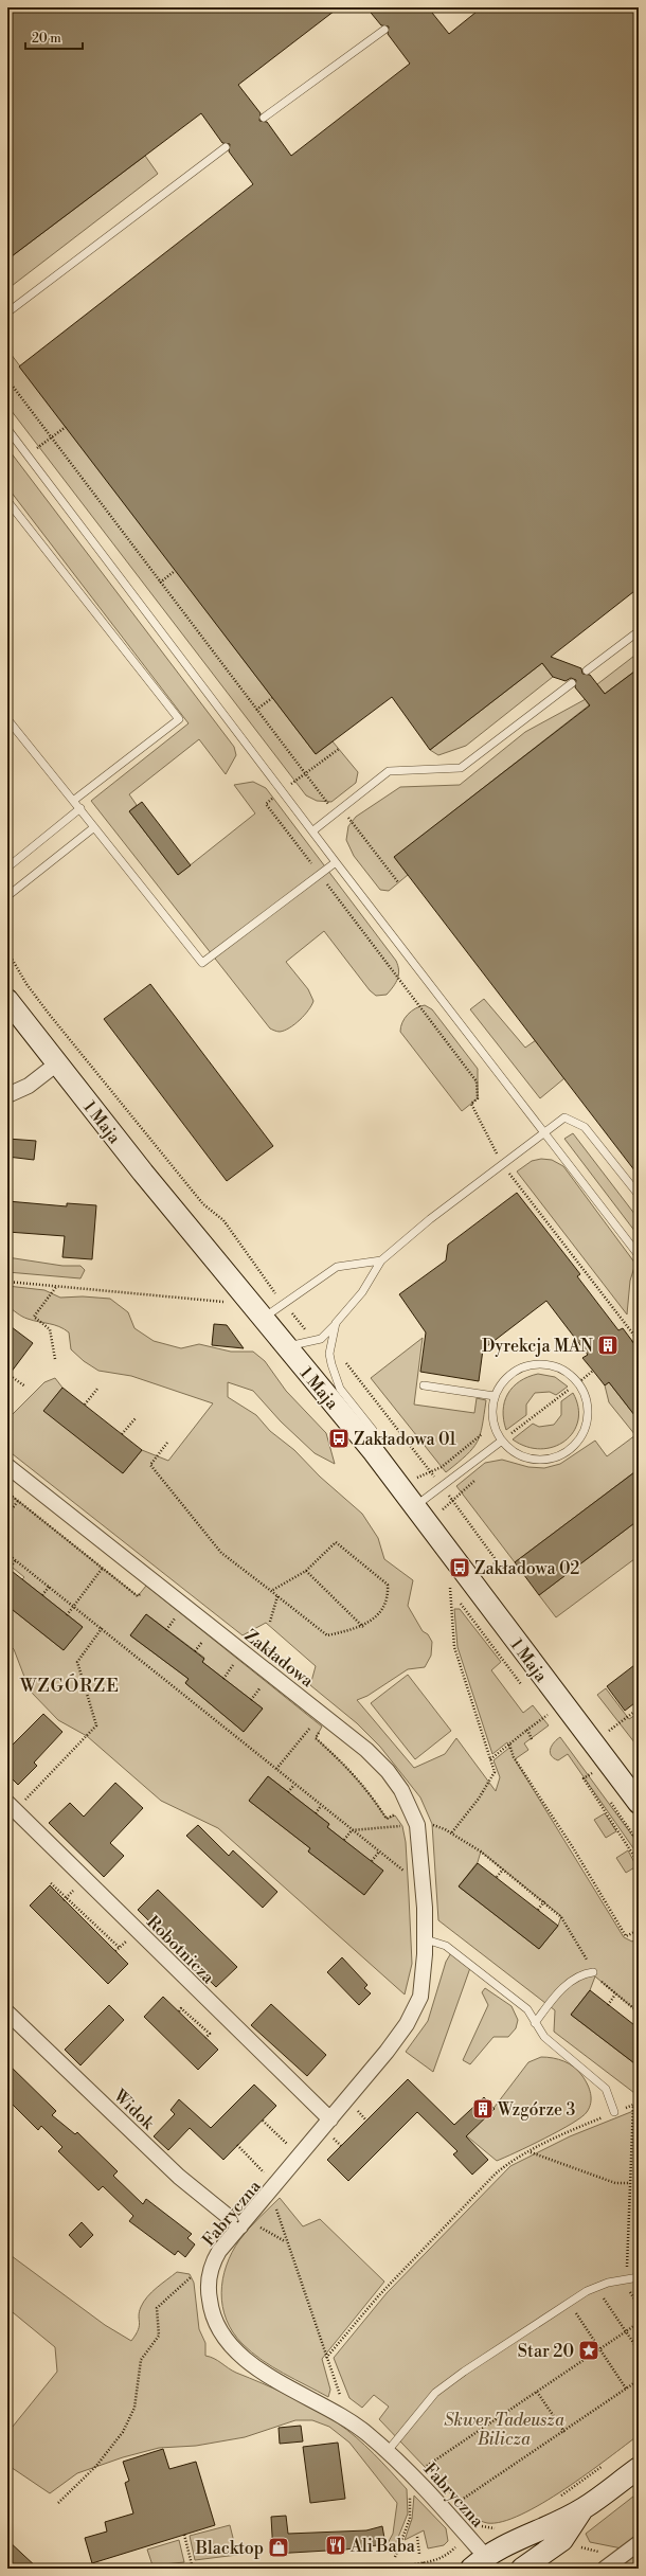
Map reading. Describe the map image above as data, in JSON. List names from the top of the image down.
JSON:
{
  "streets": {
    "street": [
      "1 Maja",
      "Zakładowa",
      "Robotnicza",
      "Widok",
      "Fabryczna"
    ]
  },
  "crossings": [
    ["Zakładowa", "Fabryczna"],
    ["Robotnicza", "Fabryczna"],
    ["Widok", "Fabryczna"]
  ],
  "districts": ["WZGÓRZE"],
  "parks": ["Skwer Tadeusza Bilicza"],
  "places": {
    "building": ["Dyrekcja MAN", "Wzgórze 3"],
    "bus stop": ["Zakładowa 01", "Zakładowa 02"],
    "place": ["Star 20"],
    "restaurant": ["Ali Baba"],
    "shop": ["Blacktop"]
  },
  "scale_bar": "20 m"
}
